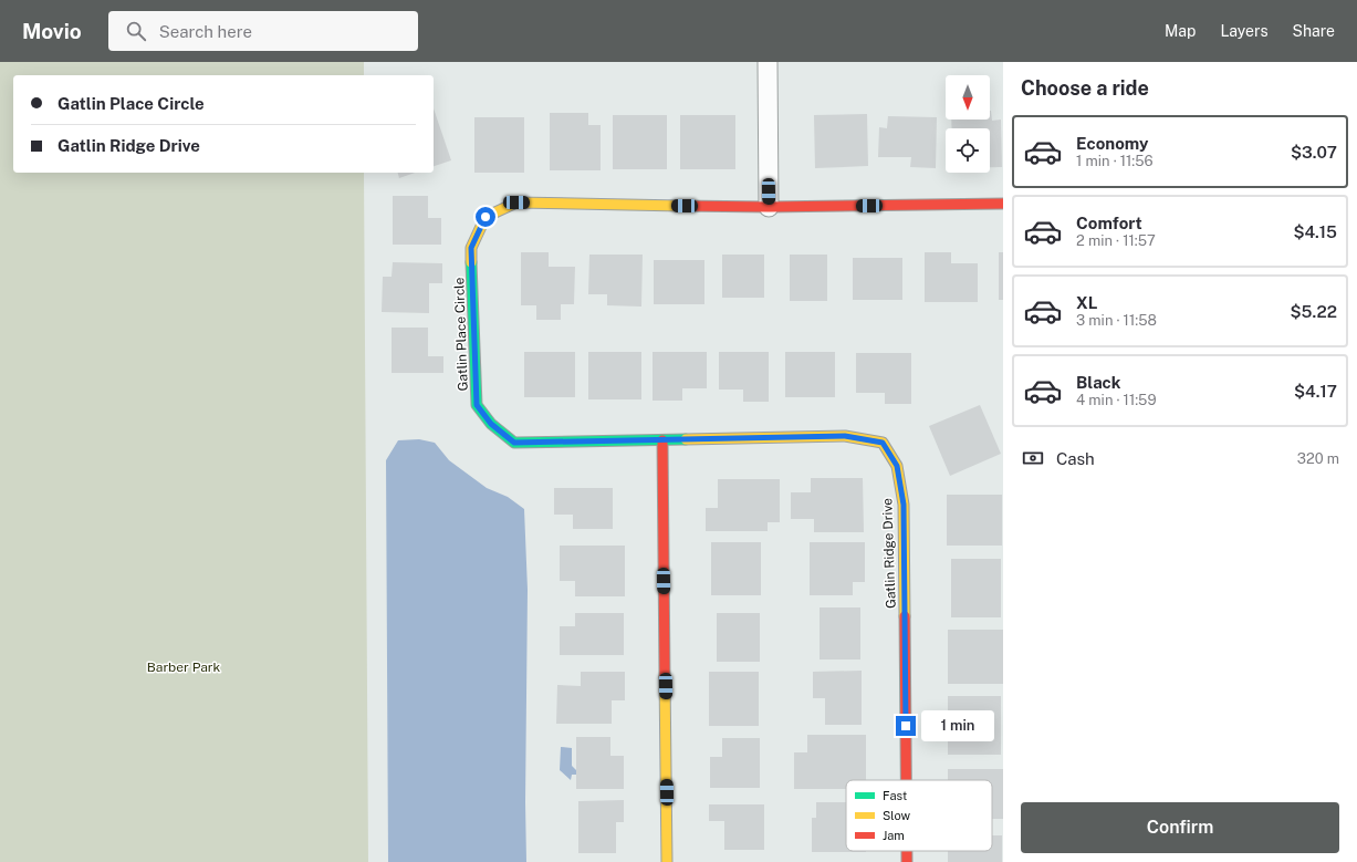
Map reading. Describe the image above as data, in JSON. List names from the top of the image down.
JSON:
{
  "streets": {
    "street": ["Gatlin Place Circle", "Gatlin Ridge Drive"]
  },
  "crossings": [
    ["Gatlin Place Circle", "Gatlin Ridge Drive"]
  ],
  "parks": ["Barber Park"],
  "legend": ["Fast", "Slow", "Jam"],
  "north": "bottom",
  "page": {
    "header": "Movio",
    "search": "Search here",
    "nav": ["Map", "Layers", "Share"],
    "heading": "Choose a ride",
    "banner": ["Gatlin Place Circle", "Gatlin Ridge Drive"],
    "list": [
      {
        "name": "Economy",
        "note": "1 min · 11:56",
        "value": "$3.07"
      },
      {
        "name": "Comfort",
        "note": "2 min · 11:57",
        "value": "$4.15"
      },
      {
        "name": "XL",
        "note": "3 min · 11:58",
        "value": "$5.22"
      },
      {
        "name": "Black",
        "note": "4 min · 11:59",
        "value": "$4.17"
      }
    ],
    "pay": ["Cash", "320 m"],
    "bubble": "1 min",
    "buttons": "Confirm"
  }
}
